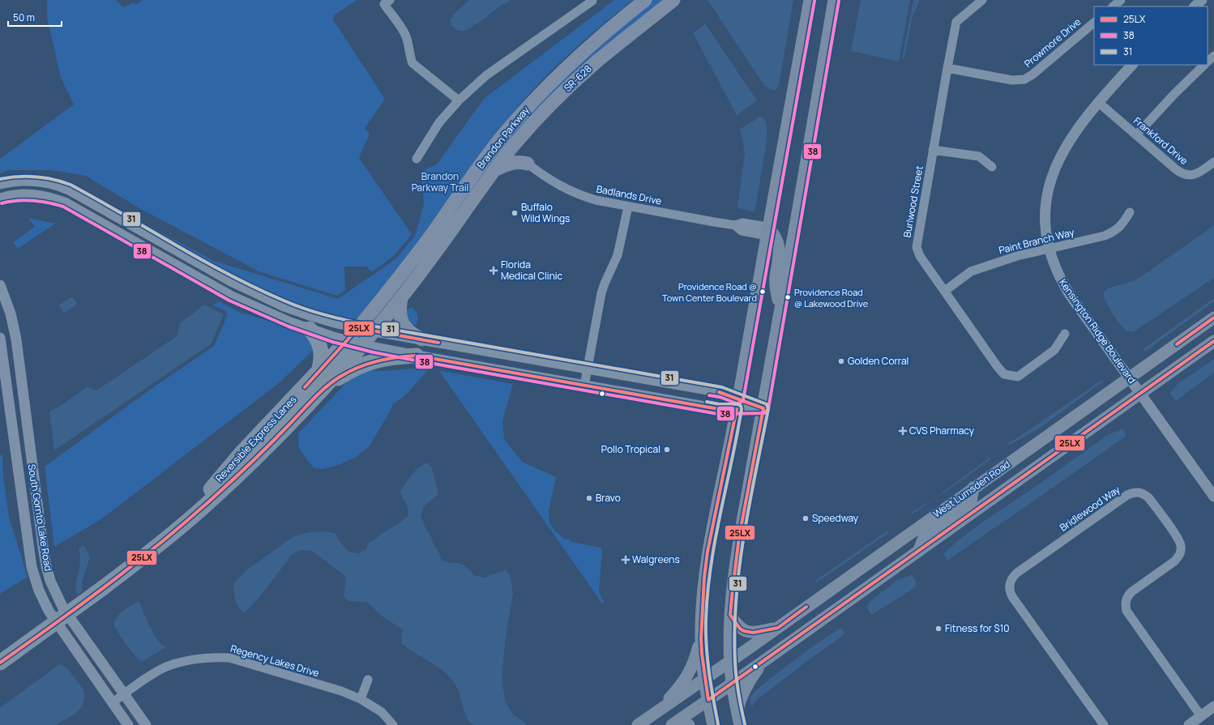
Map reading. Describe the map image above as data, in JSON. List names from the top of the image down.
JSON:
{
  "streets": {
    "highway": ["Reversible Express Lanes"],
    "main road": ["SR-628", "Brandon Parkway", "West Lumsden Road"],
    "street": [
      "Prowmore Drive",
      "Frankford Drive",
      "Badlands Drive",
      "Burlwood Street",
      "Paint Branch Way",
      "Kensington Ridge Boulevard",
      "Bridlewood Way",
      "South Gornto Lake Road",
      "Regency Lakes Drive"
    ]
  },
  "crossings": [
    ["Prowmore Drive", "Burlwood Street"],
    ["SR-628", "Brandon Parkway"],
    ["Brandon Parkway", "Reversible Express Lanes"],
    ["Frankford Drive", "Kensington Ridge Boulevard"],
    ["Burlwood Street", "Paint Branch Way"],
    ["Paint Branch Way", "Kensington Ridge Boulevard"],
    ["Kensington Ridge Boulevard", "West Lumsden Road"],
    ["South Gornto Lake Road", "Regency Lakes Drive"]
  ],
  "parks": ["Brandon Parkway Trail"],
  "places": {
    "other": [
      "Buffalo Wild Wings",
      "Providence Road @ Town Center Boulevard",
      "Providence Road @ Lakewood Drive",
      "Golden Corral",
      "Pollo Tropical",
      "Bravo",
      "Speedway",
      "Fitness for $10"
    ],
    "health": ["Florida Medical Clinic", "CVS Pharmacy", "Walgreens"]
  },
  "lines": ["transit line 38", "transit line 31", "transit line 25LX"],
  "legend": ["25LX", "38", "31"],
  "scale_bar": "50 m"
}
